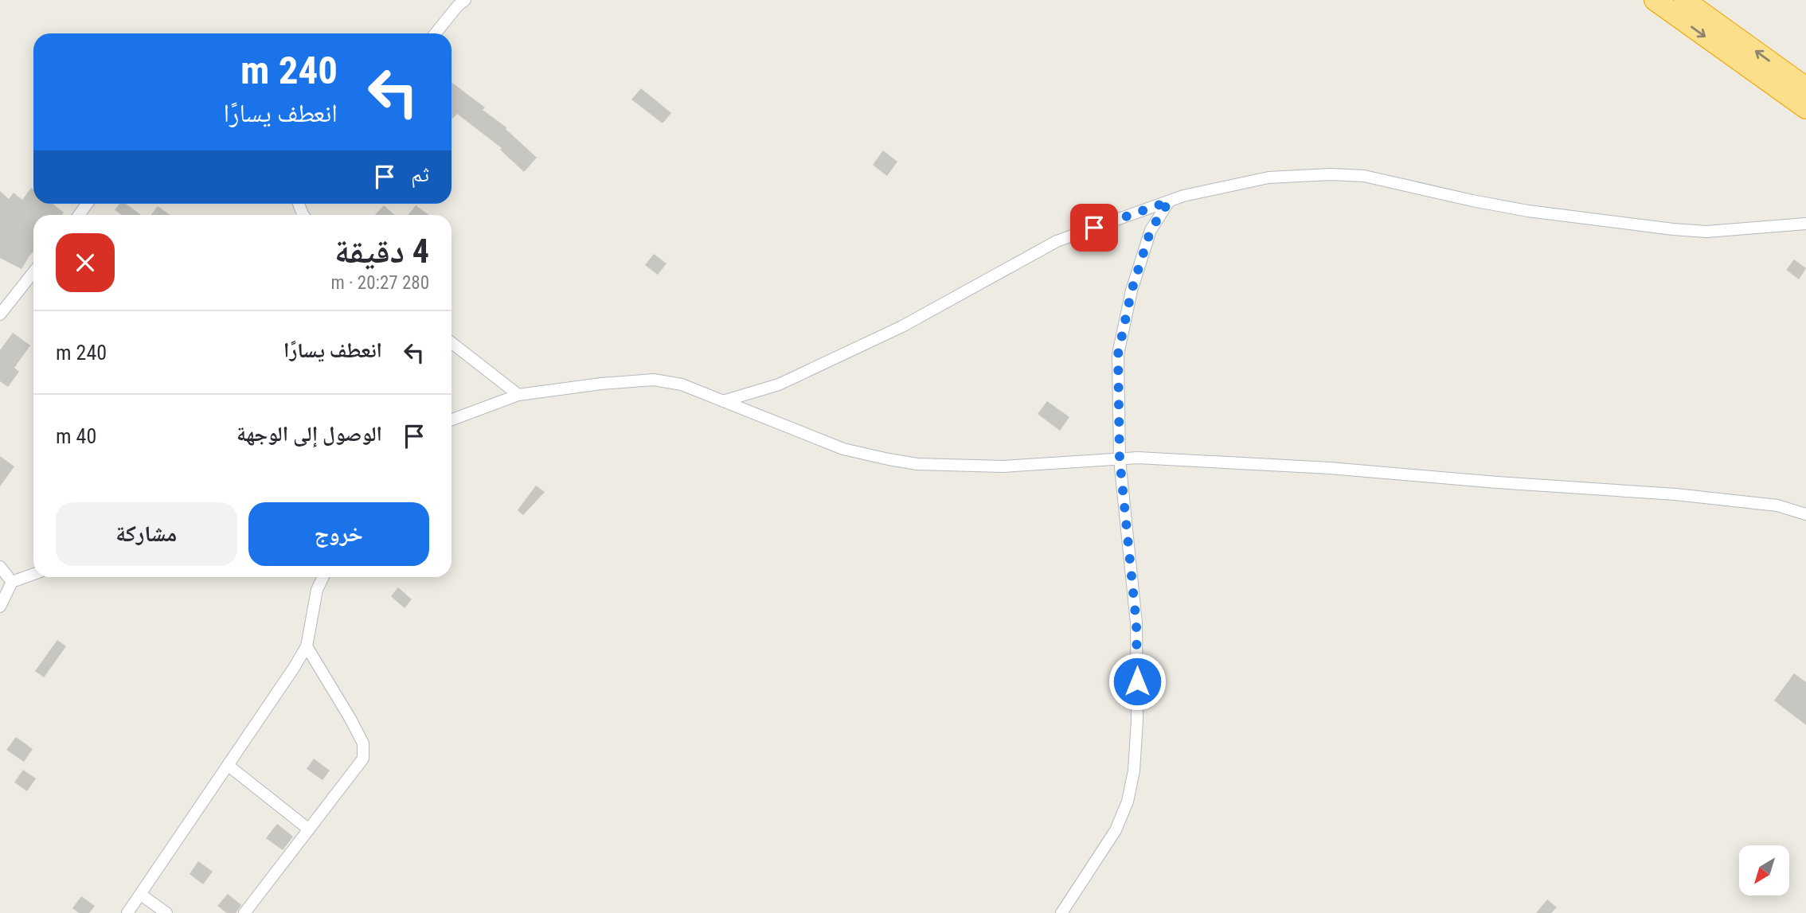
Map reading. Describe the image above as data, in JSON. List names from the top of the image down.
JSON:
{
  "north": "bottom left",
  "page": {
    "turn": ["240 m", "انعطف يسارًا"],
    "then": "ثم",
    "heading": ["4 دقيقة", "280 m · 20:27"],
    "list": [
      {
        "name": "انعطف يسارًا",
        "value": "240 m"
      },
      {
        "name": "الوصول إلى الوجهة",
        "value": "40 m"
      }
    ],
    "buttons": ["خروج", "مشاركة"]
  }
}
